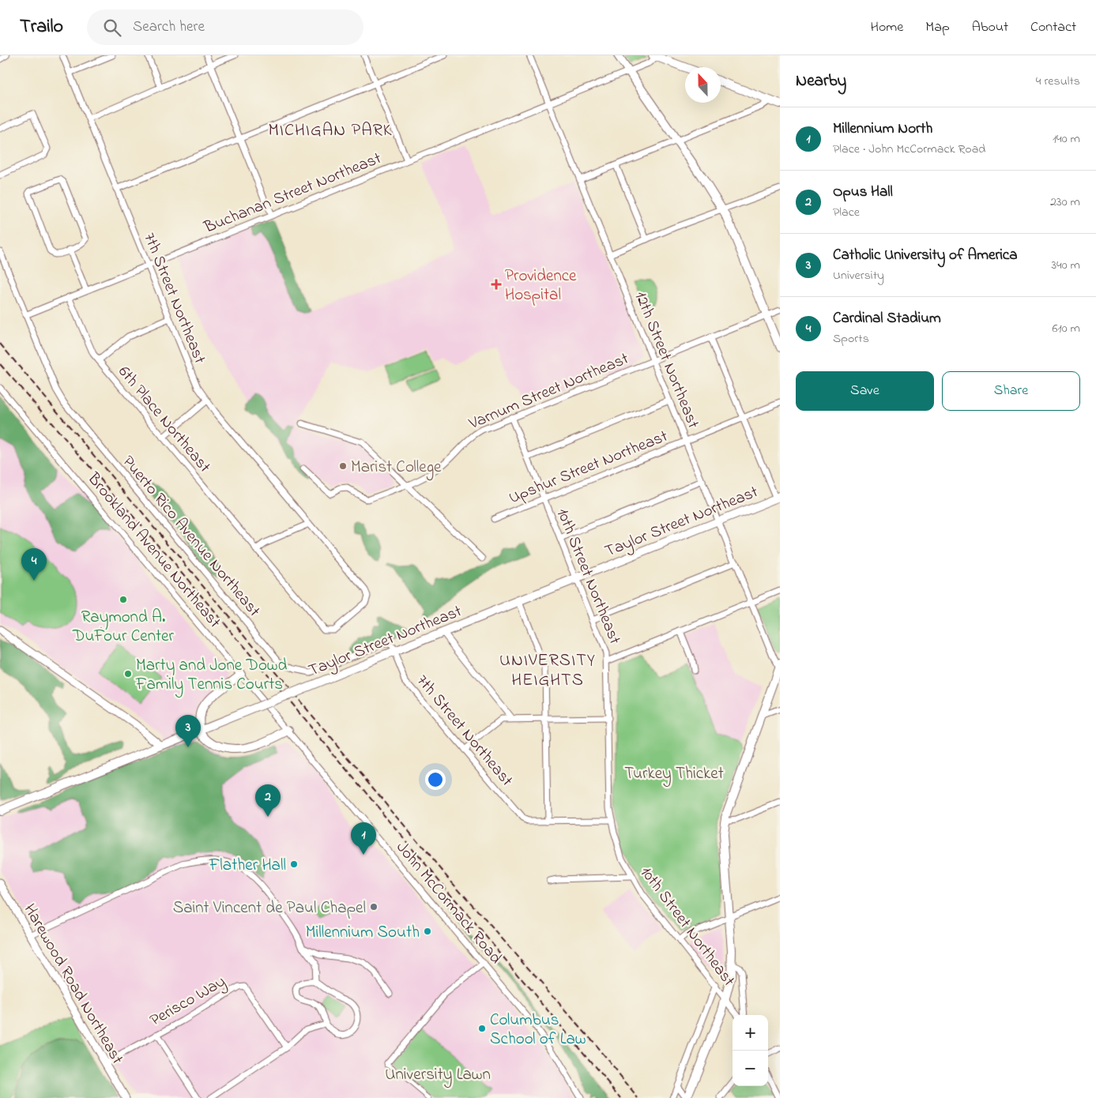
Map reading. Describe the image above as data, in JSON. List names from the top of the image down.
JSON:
{
  "streets": {
    "main road": ["Taylor Street Northeast"],
    "street": [
      "Buchanan Street Northeast",
      "7th Street Northeast",
      "12th Street Northeast",
      "Varnum Street Northeast",
      "6th Place Northeast",
      "Upshur Street Northeast",
      "Puerto Rico Avenue Northeast",
      "Brookland Avenue Northeast",
      "10th Street Northeast",
      "John McCormack Road",
      "Harewood Road Northeast",
      "Perisco Way"
    ]
  },
  "crossings": [
    ["Buchanan Street Northeast", "7th Street Northeast"],
    ["Buchanan Street Northeast", "12th Street Northeast"],
    ["Buchanan Street Northeast", "6th Place Northeast"],
    ["Buchanan Street Northeast", "Puerto Rico Avenue Northeast"],
    ["7th Street Northeast", "6th Place Northeast"],
    ["7th Street Northeast", "Taylor Street Northeast"],
    ["7th Street Northeast", "Puerto Rico Avenue Northeast"],
    ["12th Street Northeast", "Varnum Street Northeast"],
    ["12th Street Northeast", "Upshur Street Northeast"],
    ["12th Street Northeast", "Taylor Street Northeast"],
    ["Varnum Street Northeast", "10th Street Northeast"],
    ["Upshur Street Northeast", "10th Street Northeast"],
    ["Taylor Street Northeast", "Puerto Rico Avenue Northeast"],
    ["Taylor Street Northeast", "10th Street Northeast"],
    ["Brookland Avenue Northeast", "John McCormack Road"],
    ["Harewood Road Northeast", "Perisco Way"]
  ],
  "districts": ["MICHIGAN PARK", "UNIVERSITY HEIGHTS"],
  "parks": ["Turkey Thicket", "University Lawn"],
  "places": {
    "health": ["Providence Hospital"],
    "other": [
      "Marist College",
      "Raymond A. DuFour Center",
      "Marty and Jone Dowd Family Tennis Courts",
      "Flather Hall",
      "Saint Vincent de Paul Chapel",
      "Millennium South",
      "Columbus School of Law"
    ]
  },
  "north": "top",
  "page": {
    "header": "Trailo",
    "search": "Search here",
    "nav": [
      "Home",
      "Map",
      "About",
      "Contact"
    ],
    "heading": ["Nearby", "4 results"],
    "list": [
      {
        "mark": "1",
        "name": "Millennium North",
        "note": "Place · John McCormack Road",
        "value": "140 m"
      },
      {
        "mark": "2",
        "name": "Opus Hall",
        "note": "Place",
        "value": "230 m"
      },
      {
        "mark": "3",
        "name": "Catholic University of America",
        "note": "University",
        "value": "340 m"
      },
      {
        "mark": "4",
        "name": "Cardinal Stadium",
        "note": "Sports",
        "value": "610 m"
      }
    ],
    "buttons": ["Save", "Share"],
    "pins": [
      "4",
      "3",
      "2",
      "1"
    ],
    "map_buttons": ["+", "−"]
  }
}
